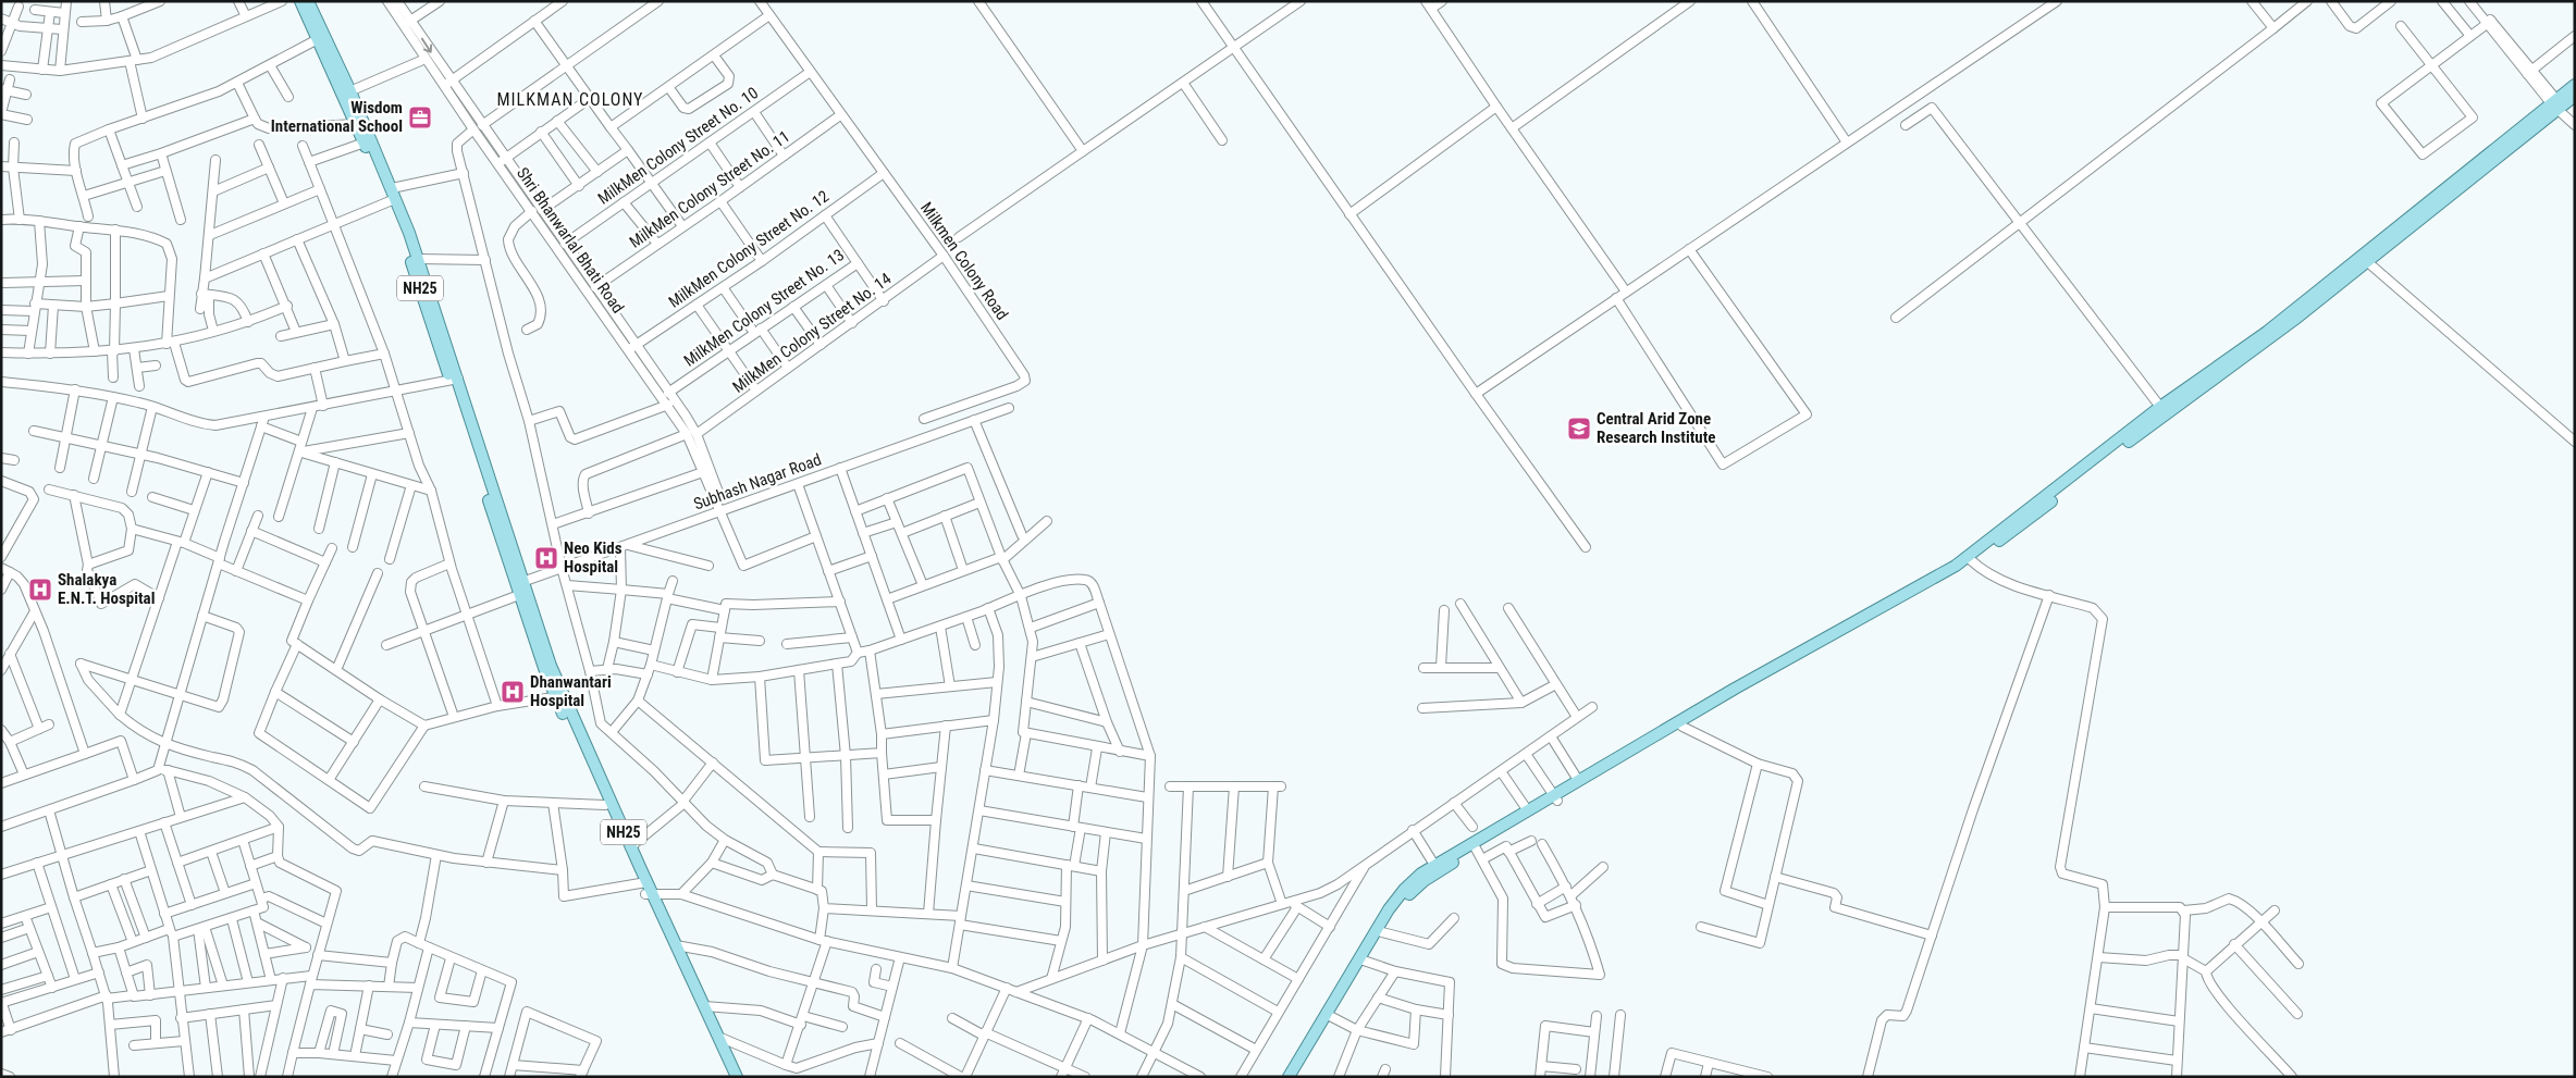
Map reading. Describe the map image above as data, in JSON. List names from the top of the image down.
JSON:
{
  "streets": {
    "main road": ["NH25"],
    "street": [
      "MilkMen Colony Street No. 10",
      "MilkMen Colony Street No. 11",
      "Shri Bhanwarlal Bhati Road",
      "MilkMen Colony Street No. 12",
      "Milkmen Colony Road",
      "MilkMen Colony Street No. 13",
      "MilkMen Colony Street No. 14",
      "Subhash Nagar Road"
    ]
  },
  "crossings": [
    ["MilkMen Colony Street No. 10", "Shri Bhanwarlal Bhati Road"],
    ["MilkMen Colony Street No. 10", "Milkmen Colony Road"],
    ["MilkMen Colony Street No. 11", "Shri Bhanwarlal Bhati Road"],
    ["MilkMen Colony Street No. 11", "Milkmen Colony Road"],
    ["Shri Bhanwarlal Bhati Road", "MilkMen Colony Street No. 12"],
    ["Shri Bhanwarlal Bhati Road", "MilkMen Colony Street No. 13"],
    ["Shri Bhanwarlal Bhati Road", "MilkMen Colony Street No. 14"],
    ["Shri Bhanwarlal Bhati Road", "Subhash Nagar Road"],
    ["MilkMen Colony Street No. 12", "Milkmen Colony Road"],
    ["MilkMen Colony Street No. 12", "MilkMen Colony Street No. 13"],
    ["Milkmen Colony Road", "MilkMen Colony Street No. 14"],
    ["NH25", "Subhash Nagar Road"]
  ],
  "districts": ["MILKMAN COLONY"],
  "places": {
    "office": ["Wisdom International School"],
    "school or university": ["Central Arid Zone Research Institute"],
    "hospital": ["Neo Kids Hospital", "Shalakya E.N.T. Hospital", "Dhanwantari Hospital"]
  }
}
